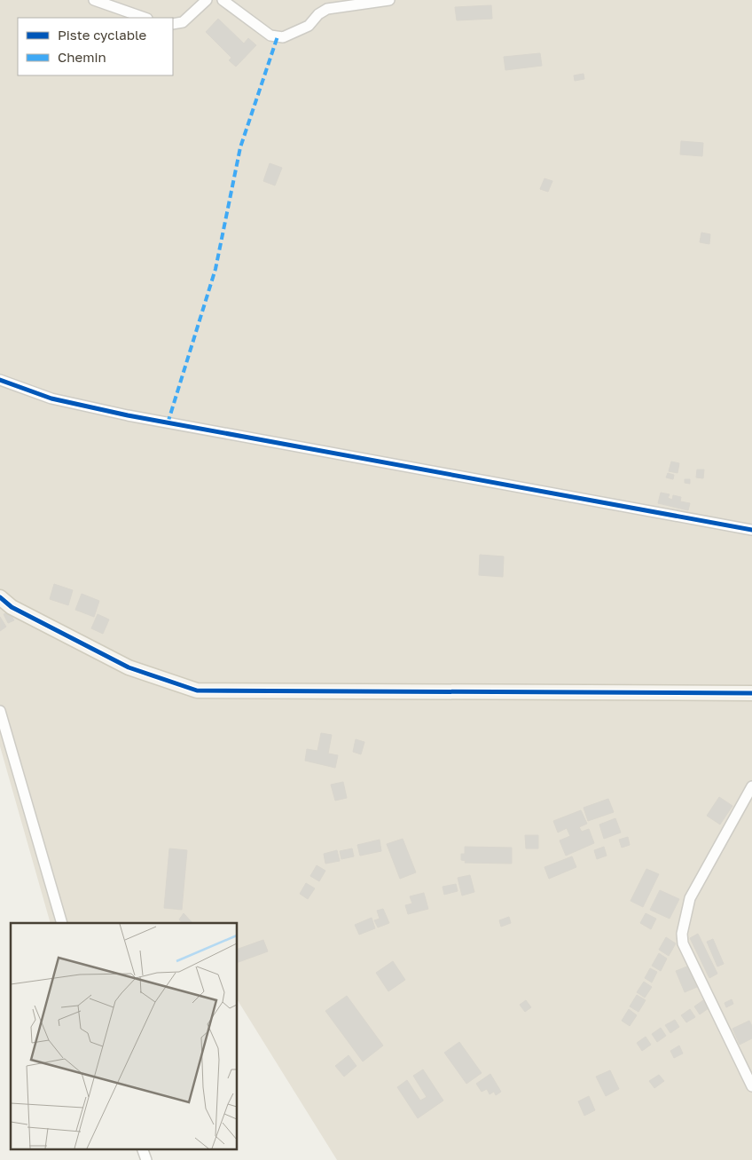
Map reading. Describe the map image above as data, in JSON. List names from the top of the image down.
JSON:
{
  "legend": ["Piste cyclable", "Chemin"]
}
